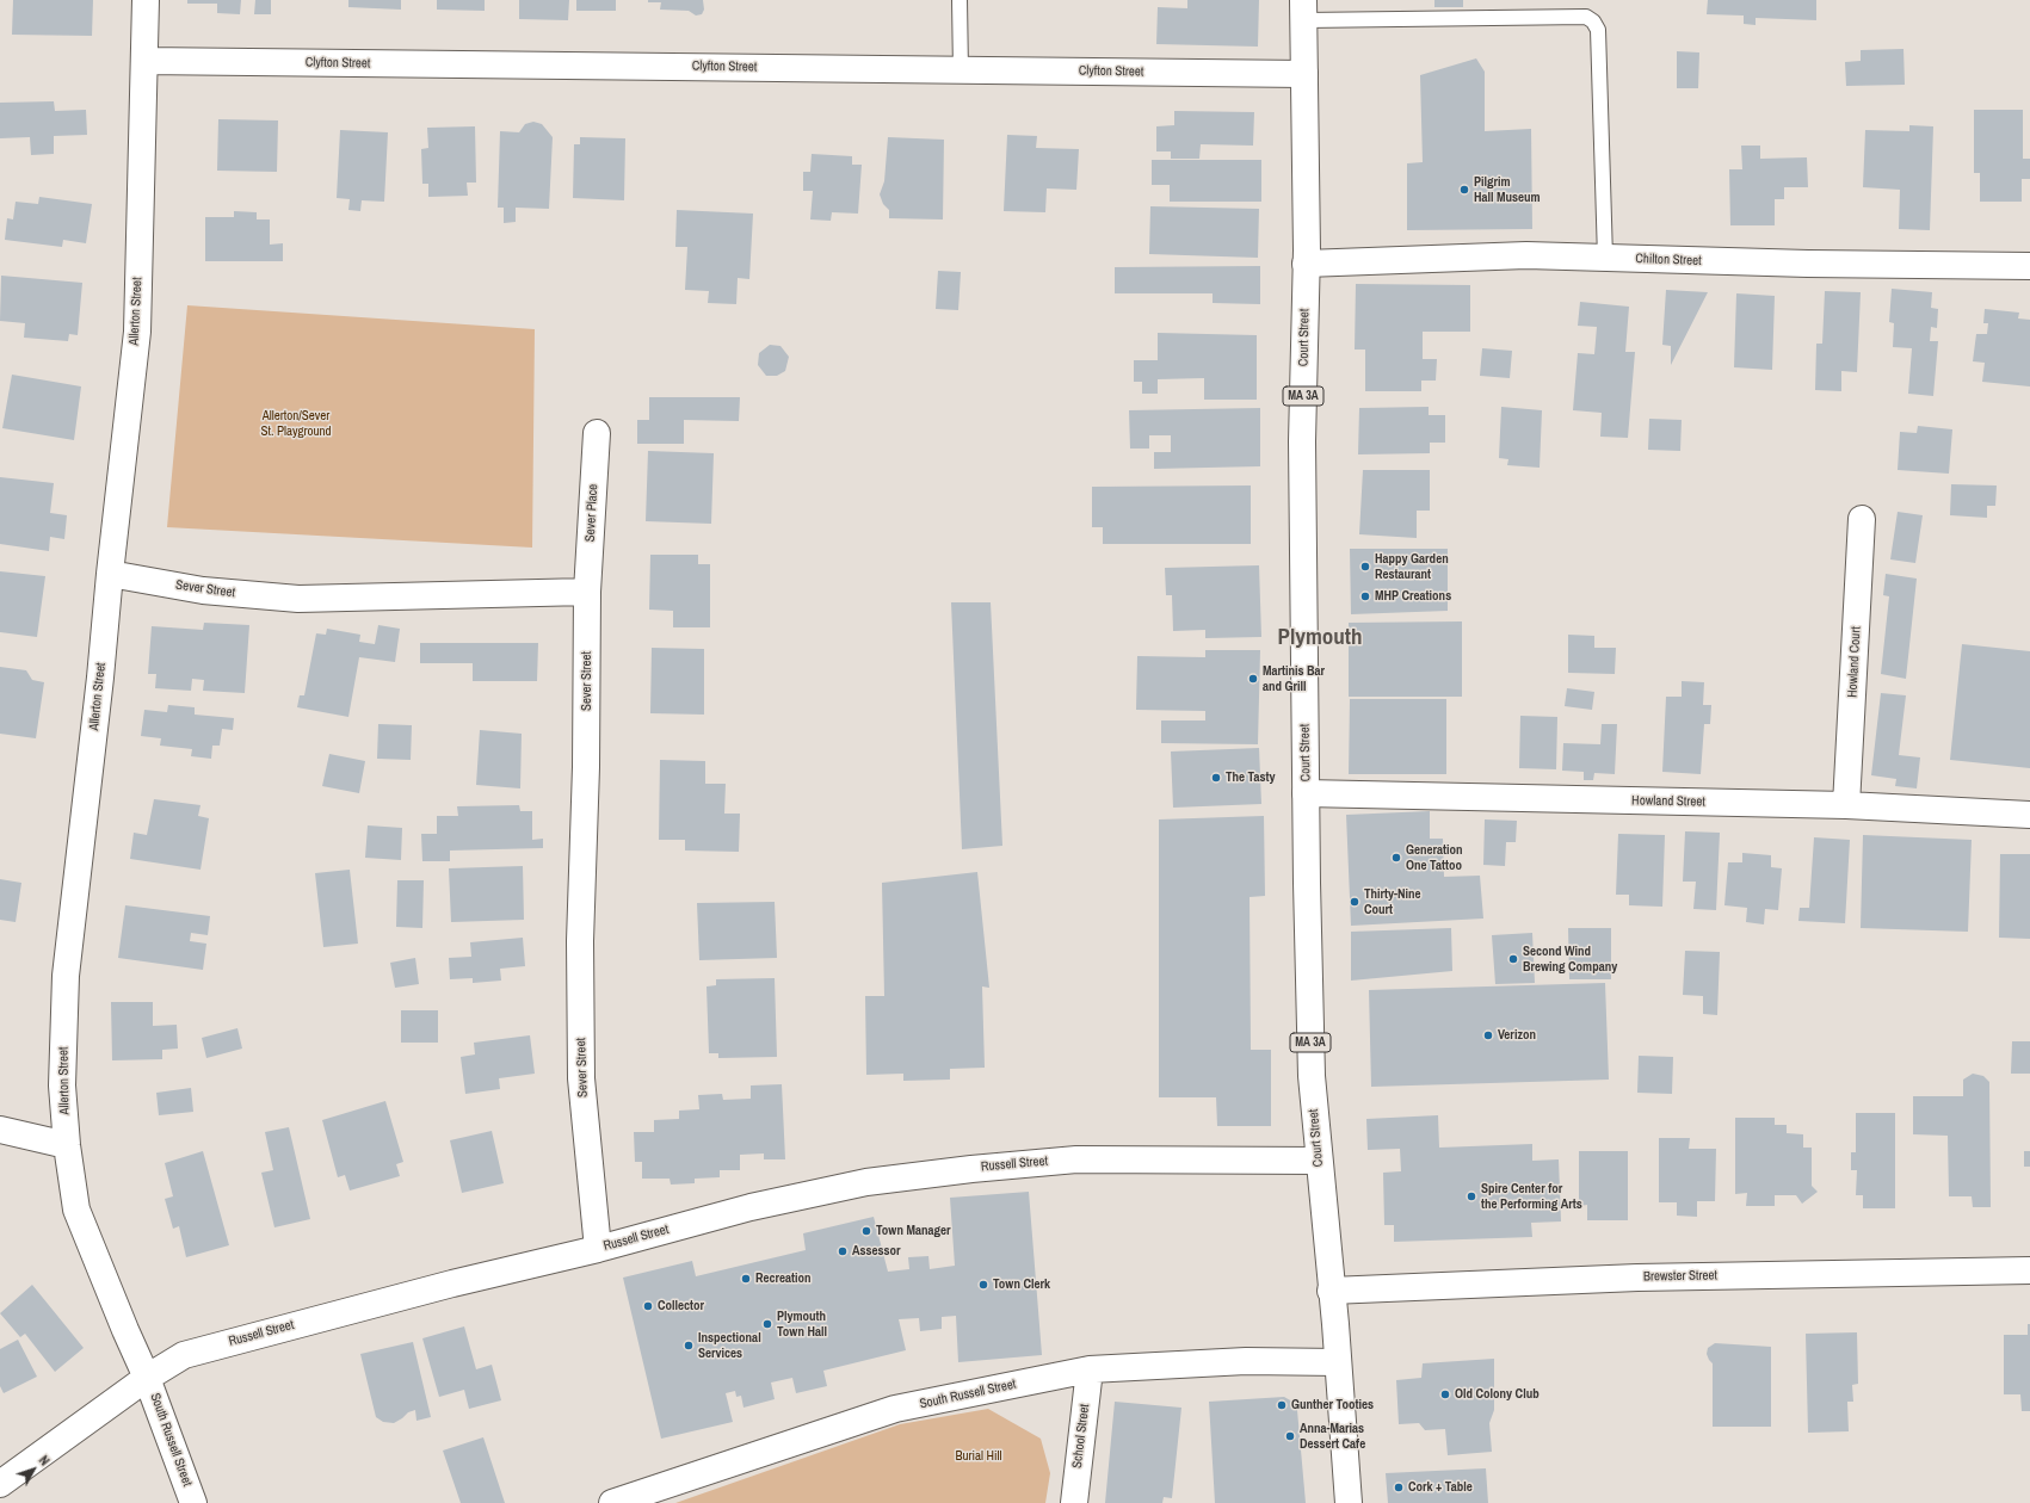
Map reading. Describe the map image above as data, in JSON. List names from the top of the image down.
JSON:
{
  "streets": {
    "street": [
      "Clyfton Street",
      "Chilton Street",
      "Allerton Street",
      "Court Street",
      "MA 3A",
      "Sever Place",
      "Sever Street",
      "Howland Court",
      "Howland Street",
      "Russell Street",
      "Brewster Street",
      "South Russell Street",
      "School Street"
    ]
  },
  "crossings": [
    ["Clyfton Street", "Allerton Street"],
    ["Clyfton Street", "Court Street"],
    ["Chilton Street", "Court Street"],
    ["Allerton Street", "Sever Street"],
    ["Allerton Street", "Russell Street"],
    ["Allerton Street", "South Russell Street"],
    ["Court Street", "Howland Street"],
    ["Court Street", "Russell Street"],
    ["Court Street", "Brewster Street"],
    ["Court Street", "South Russell Street"],
    ["Sever Place", "Sever Street"],
    ["Sever Street", "Russell Street"],
    ["Howland Court", "Howland Street"],
    ["Russell Street", "South Russell Street"],
    ["South Russell Street", "School Street"]
  ],
  "districts": ["Plymouth"],
  "parks": ["Allerton/Sever St. Playground", "Burial Hill"],
  "places": [
    "Pilgrim Hall Museum",
    "Happy Garden Restaurant",
    "MHP Creations",
    "Martinis Bar and Grill",
    "The Tasty",
    "Generation One Tattoo",
    "Thirty-Nine Court",
    "Second Wind Brewing Company",
    "Verizon",
    "Spire Center for the Performing Arts",
    "Town Manager",
    "Assessor",
    "Recreation",
    "Town Clerk",
    "Collector",
    "Plymouth Town Hall",
    "Inspectional Services",
    "Old Colony Club",
    "Gunther Tooties",
    "Anna-Marias Dessert Cafe",
    "Cork + Table"
  ],
  "north": "top right"
}
